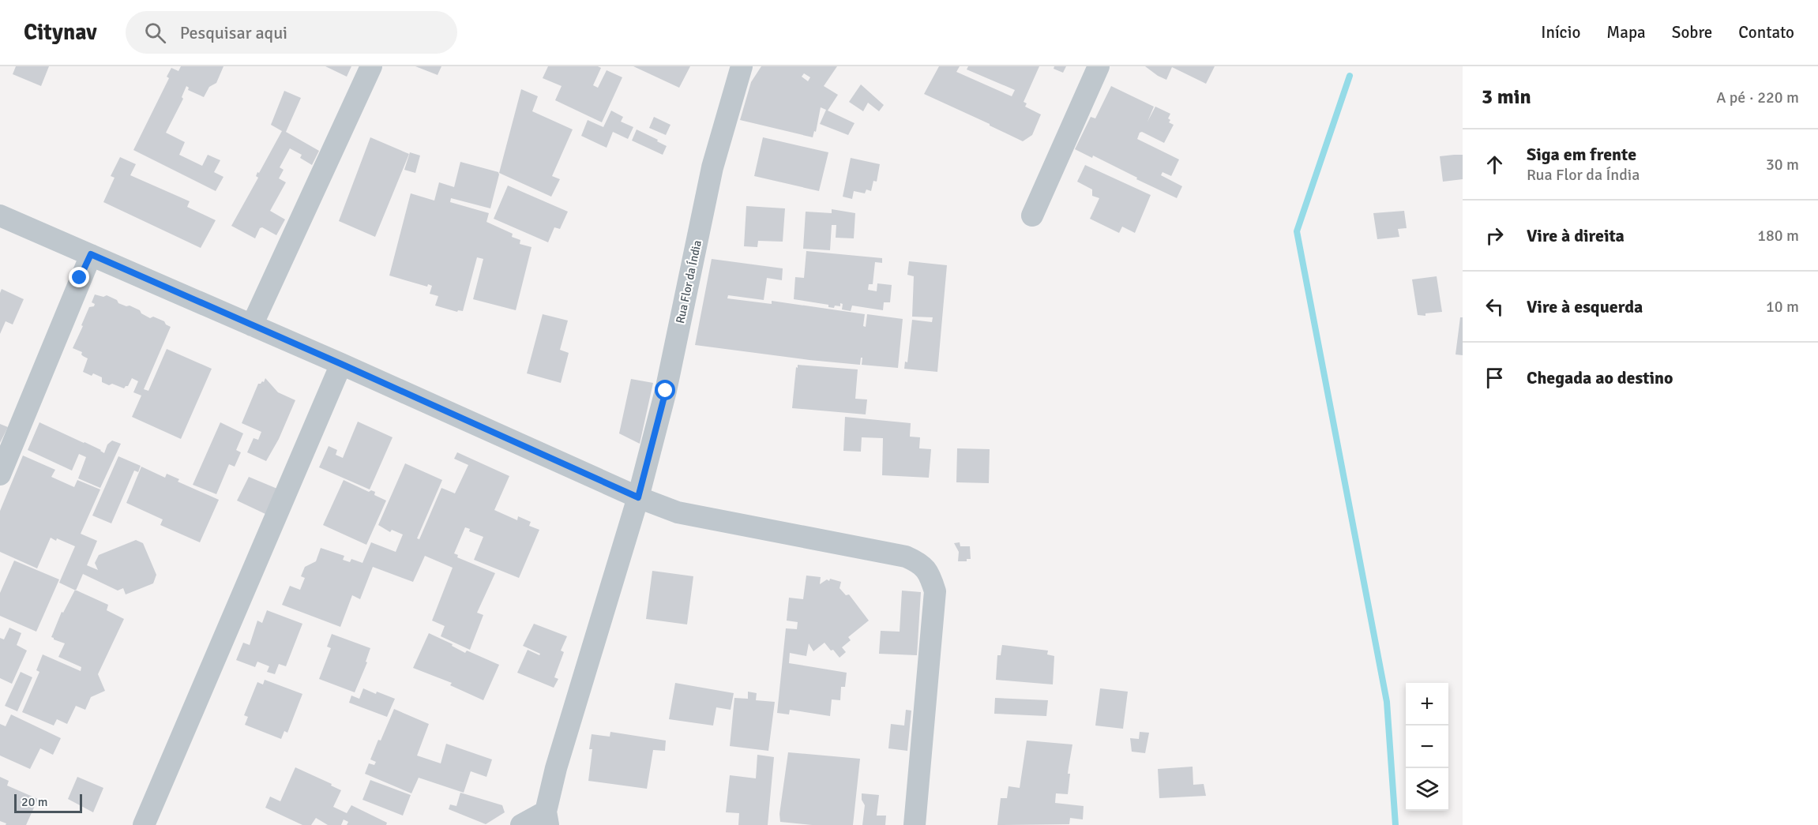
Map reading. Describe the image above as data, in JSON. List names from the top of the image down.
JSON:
{
  "streets": {
    "street": ["Rua Flor da Índia"]
  },
  "scale_bar": "20 m",
  "page": {
    "header": "Citynav",
    "search": "Pesquisar aqui",
    "nav": [
      "Início",
      "Mapa",
      "Sobre",
      "Contato"
    ],
    "heading": ["3 min", "A pé · 220 m"],
    "list": [
      ["Siga em frente", "Rua Flor da Índia", "30 m"],
      ["Vire à direita", "180 m"],
      ["Vire à esquerda", "10 m"],
      "Chegada ao destino"
    ],
    "map_buttons": ["+", "−"],
    "scale": "20 m"
  }
}
